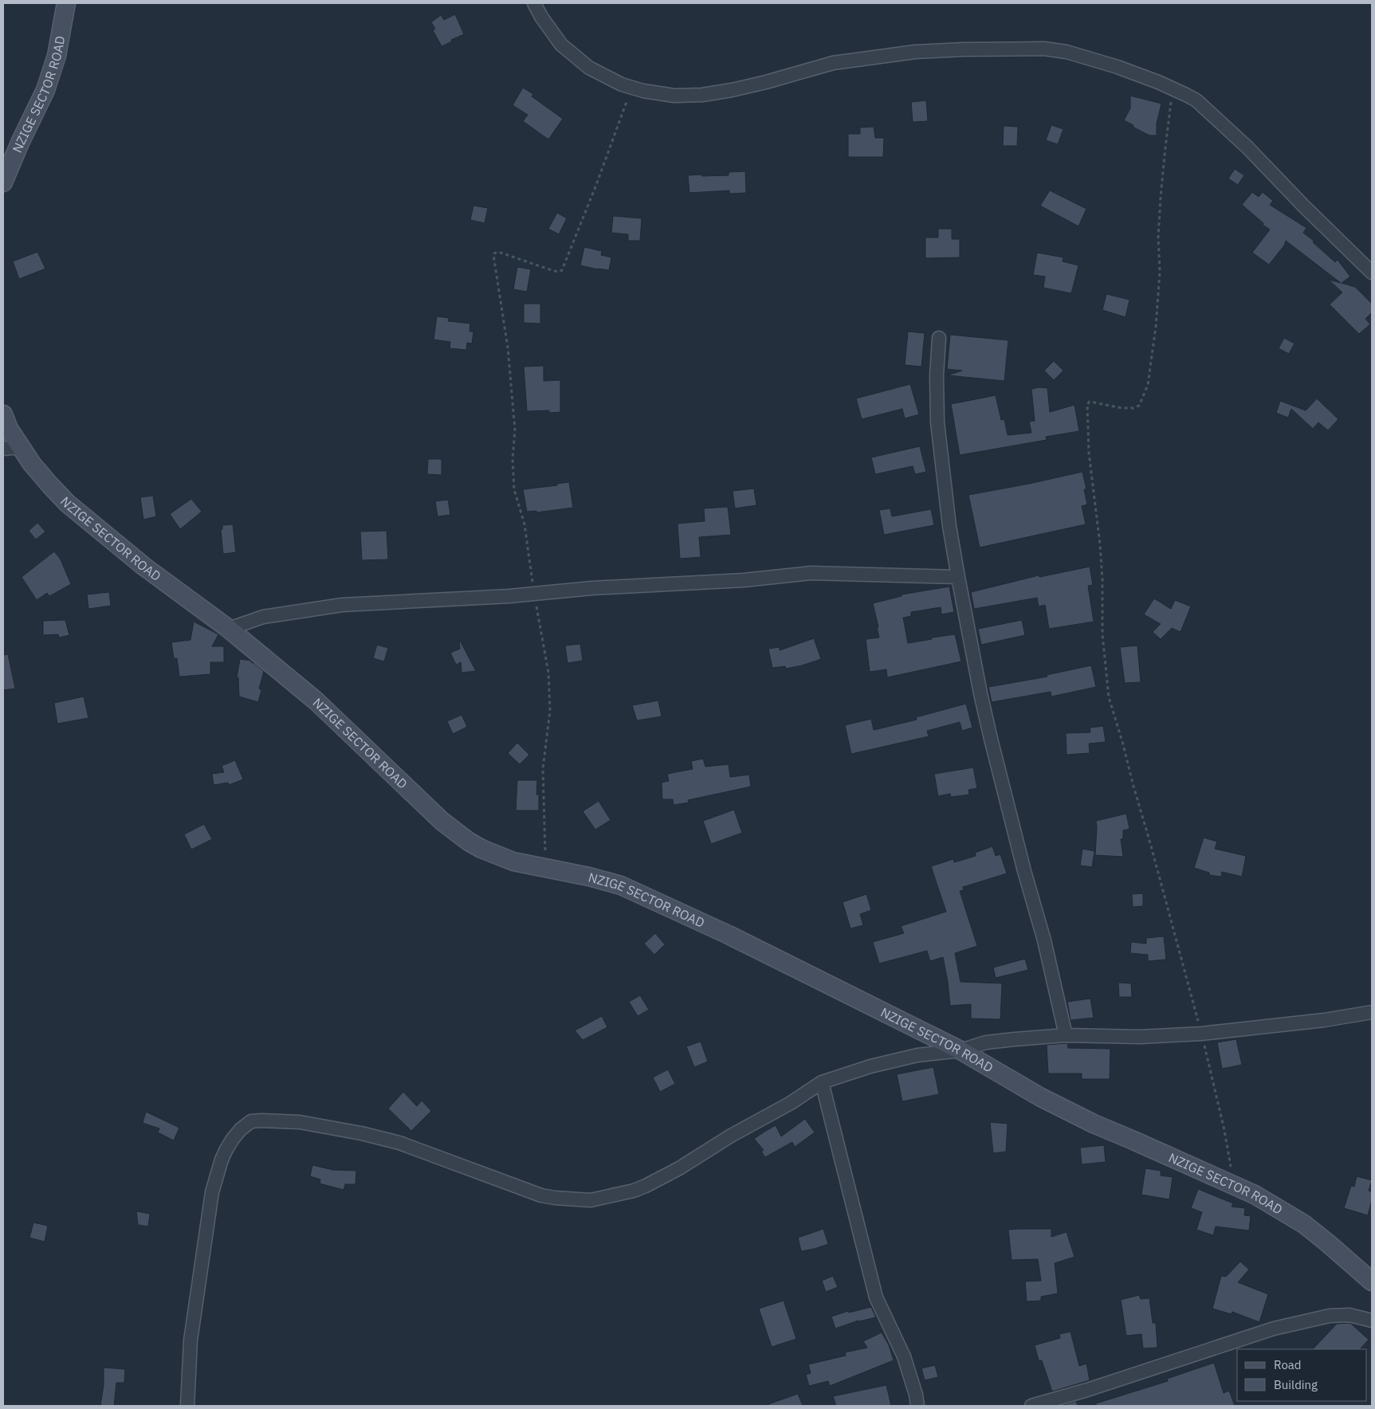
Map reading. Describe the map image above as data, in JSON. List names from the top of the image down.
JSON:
{
  "streets": {
    "main road": ["NZIGE SECTOR ROAD"]
  },
  "legend": ["Road", "Building"]
}
